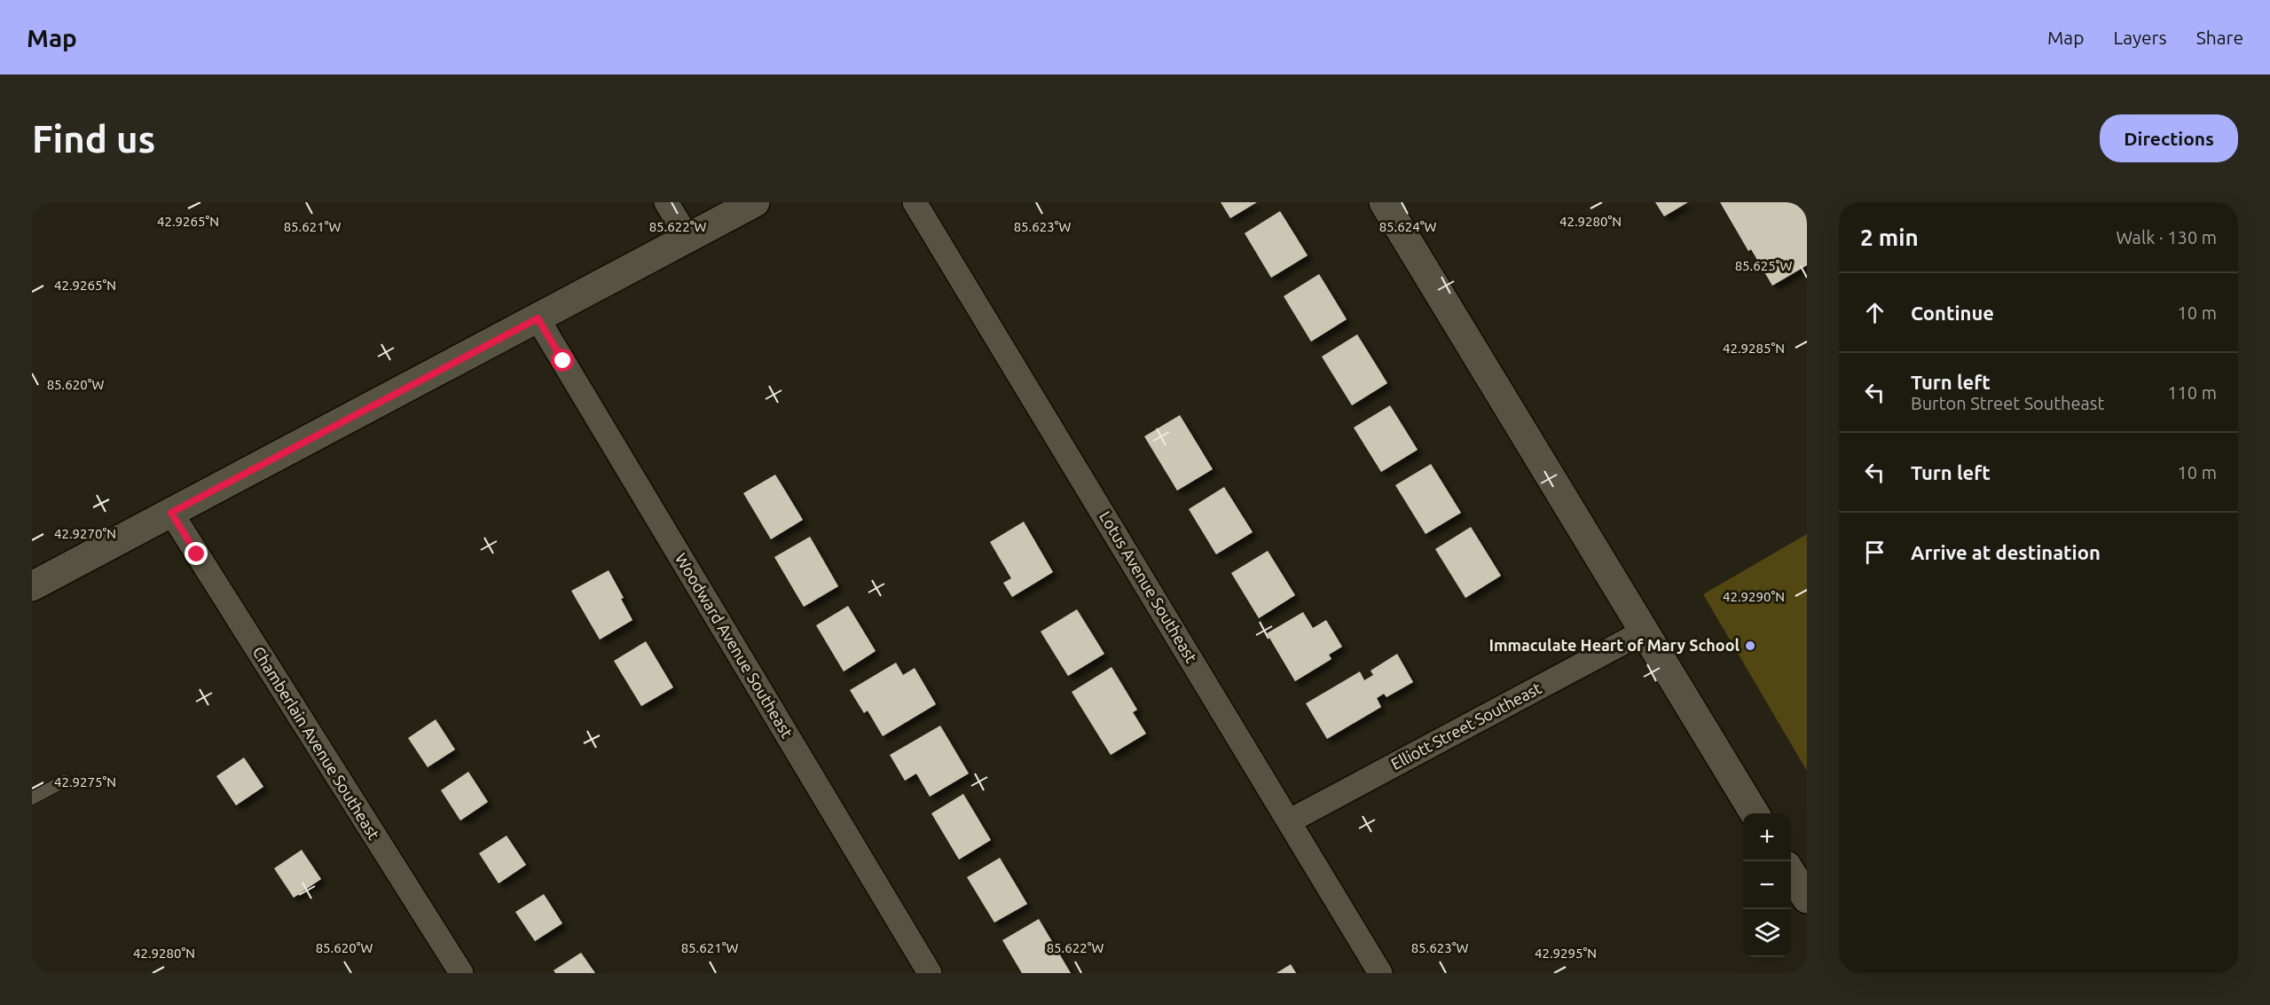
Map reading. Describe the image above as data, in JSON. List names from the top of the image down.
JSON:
{
  "streets": {
    "street": [
      "Lotus Avenue Southeast",
      "Woodward Avenue Southeast",
      "Elliott Street Southeast",
      "Chamberlain Avenue Southeast"
    ]
  },
  "crossings": [
    ["Lotus Avenue Southeast", "Elliott Street Southeast"]
  ],
  "places": ["Immaculate Heart of Mary School"],
  "page": {
    "header": "Map",
    "nav": ["Map", "Layers", "Share"],
    "buttons": "Directions",
    "title": "Find us",
    "heading": ["2 min", "Walk · 130 m"],
    "list": [
      ["Continue", "10 m"],
      ["Turn left", "Burton Street Southeast", "110 m"],
      ["Turn left", "10 m"],
      "Arrive at destination"
    ],
    "map_buttons": ["+", "−"]
  },
  "coordinates": [
    "42.9265°N",
    "42.9280°N",
    "85.621°W",
    "85.622°W",
    "85.623°W",
    "85.624°W",
    "85.625°W",
    "42.9285°N",
    "85.620°W",
    "42.9270°N",
    "42.9290°N",
    "42.9275°N",
    "42.9295°N"
  ]
}
